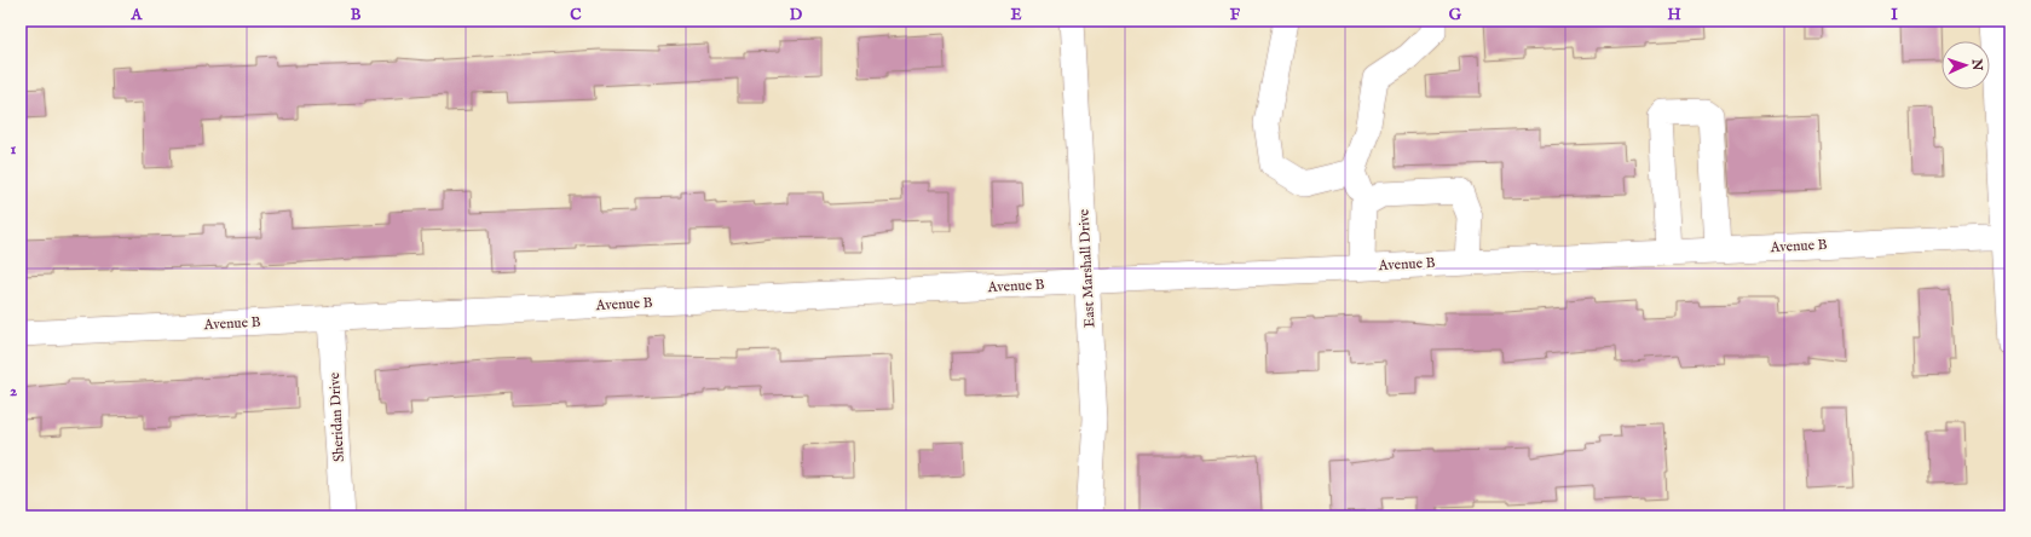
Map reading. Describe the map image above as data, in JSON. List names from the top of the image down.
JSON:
{
  "streets": {
    "street": ["Avenue B", "East Marshall Drive", "Sheridan Drive"]
  },
  "crossings": [
    ["Avenue B", "East Marshall Drive"],
    ["Avenue B", "Sheridan Drive"]
  ],
  "north": "right",
  "grid": {
    "columns": [
      "A",
      "B",
      "C",
      "D",
      "E",
      "F",
      "G",
      "H",
      "I"
    ],
    "rows": ["1", "2"]
  }
}
